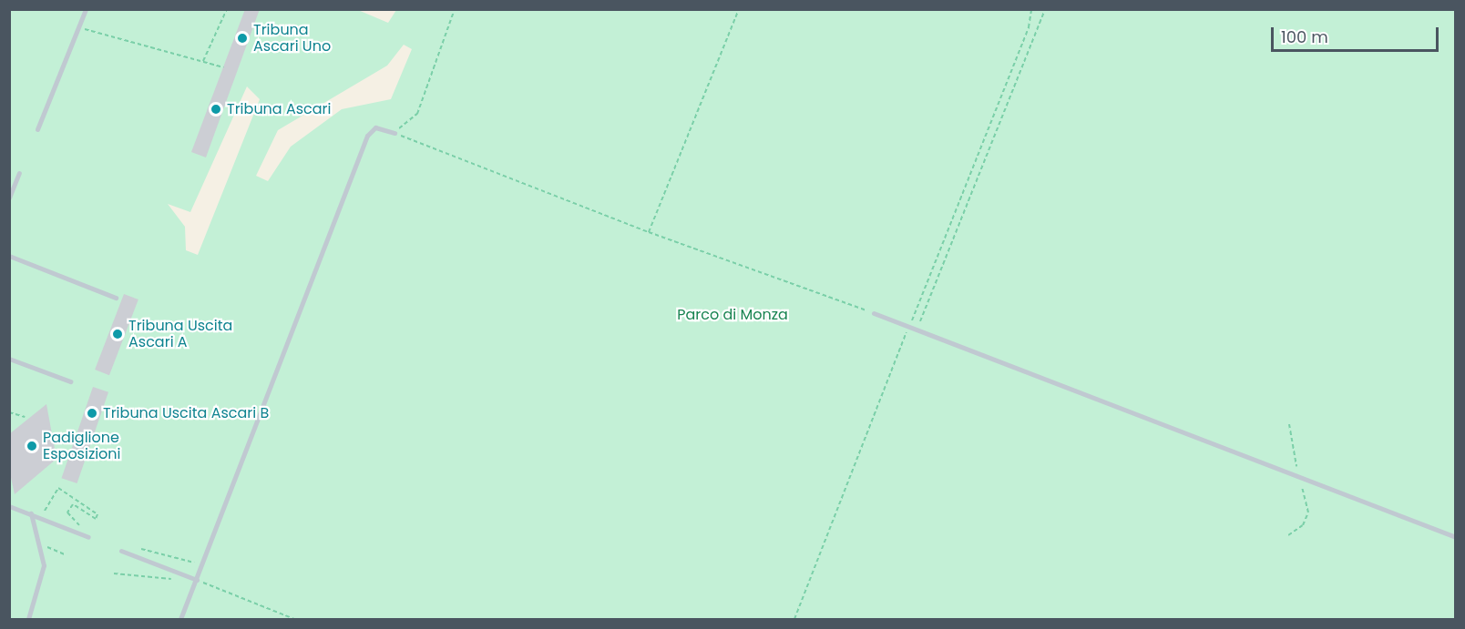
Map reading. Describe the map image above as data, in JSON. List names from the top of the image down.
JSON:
{
  "parks": ["Parco di Monza"],
  "places": [
    "Tribuna Ascari Uno",
    "Tribuna Ascari",
    "Tribuna Uscita Ascari A",
    "Tribuna Uscita Ascari B",
    "Padiglione Esposizioni"
  ],
  "scale_bar": "100 m"
}
